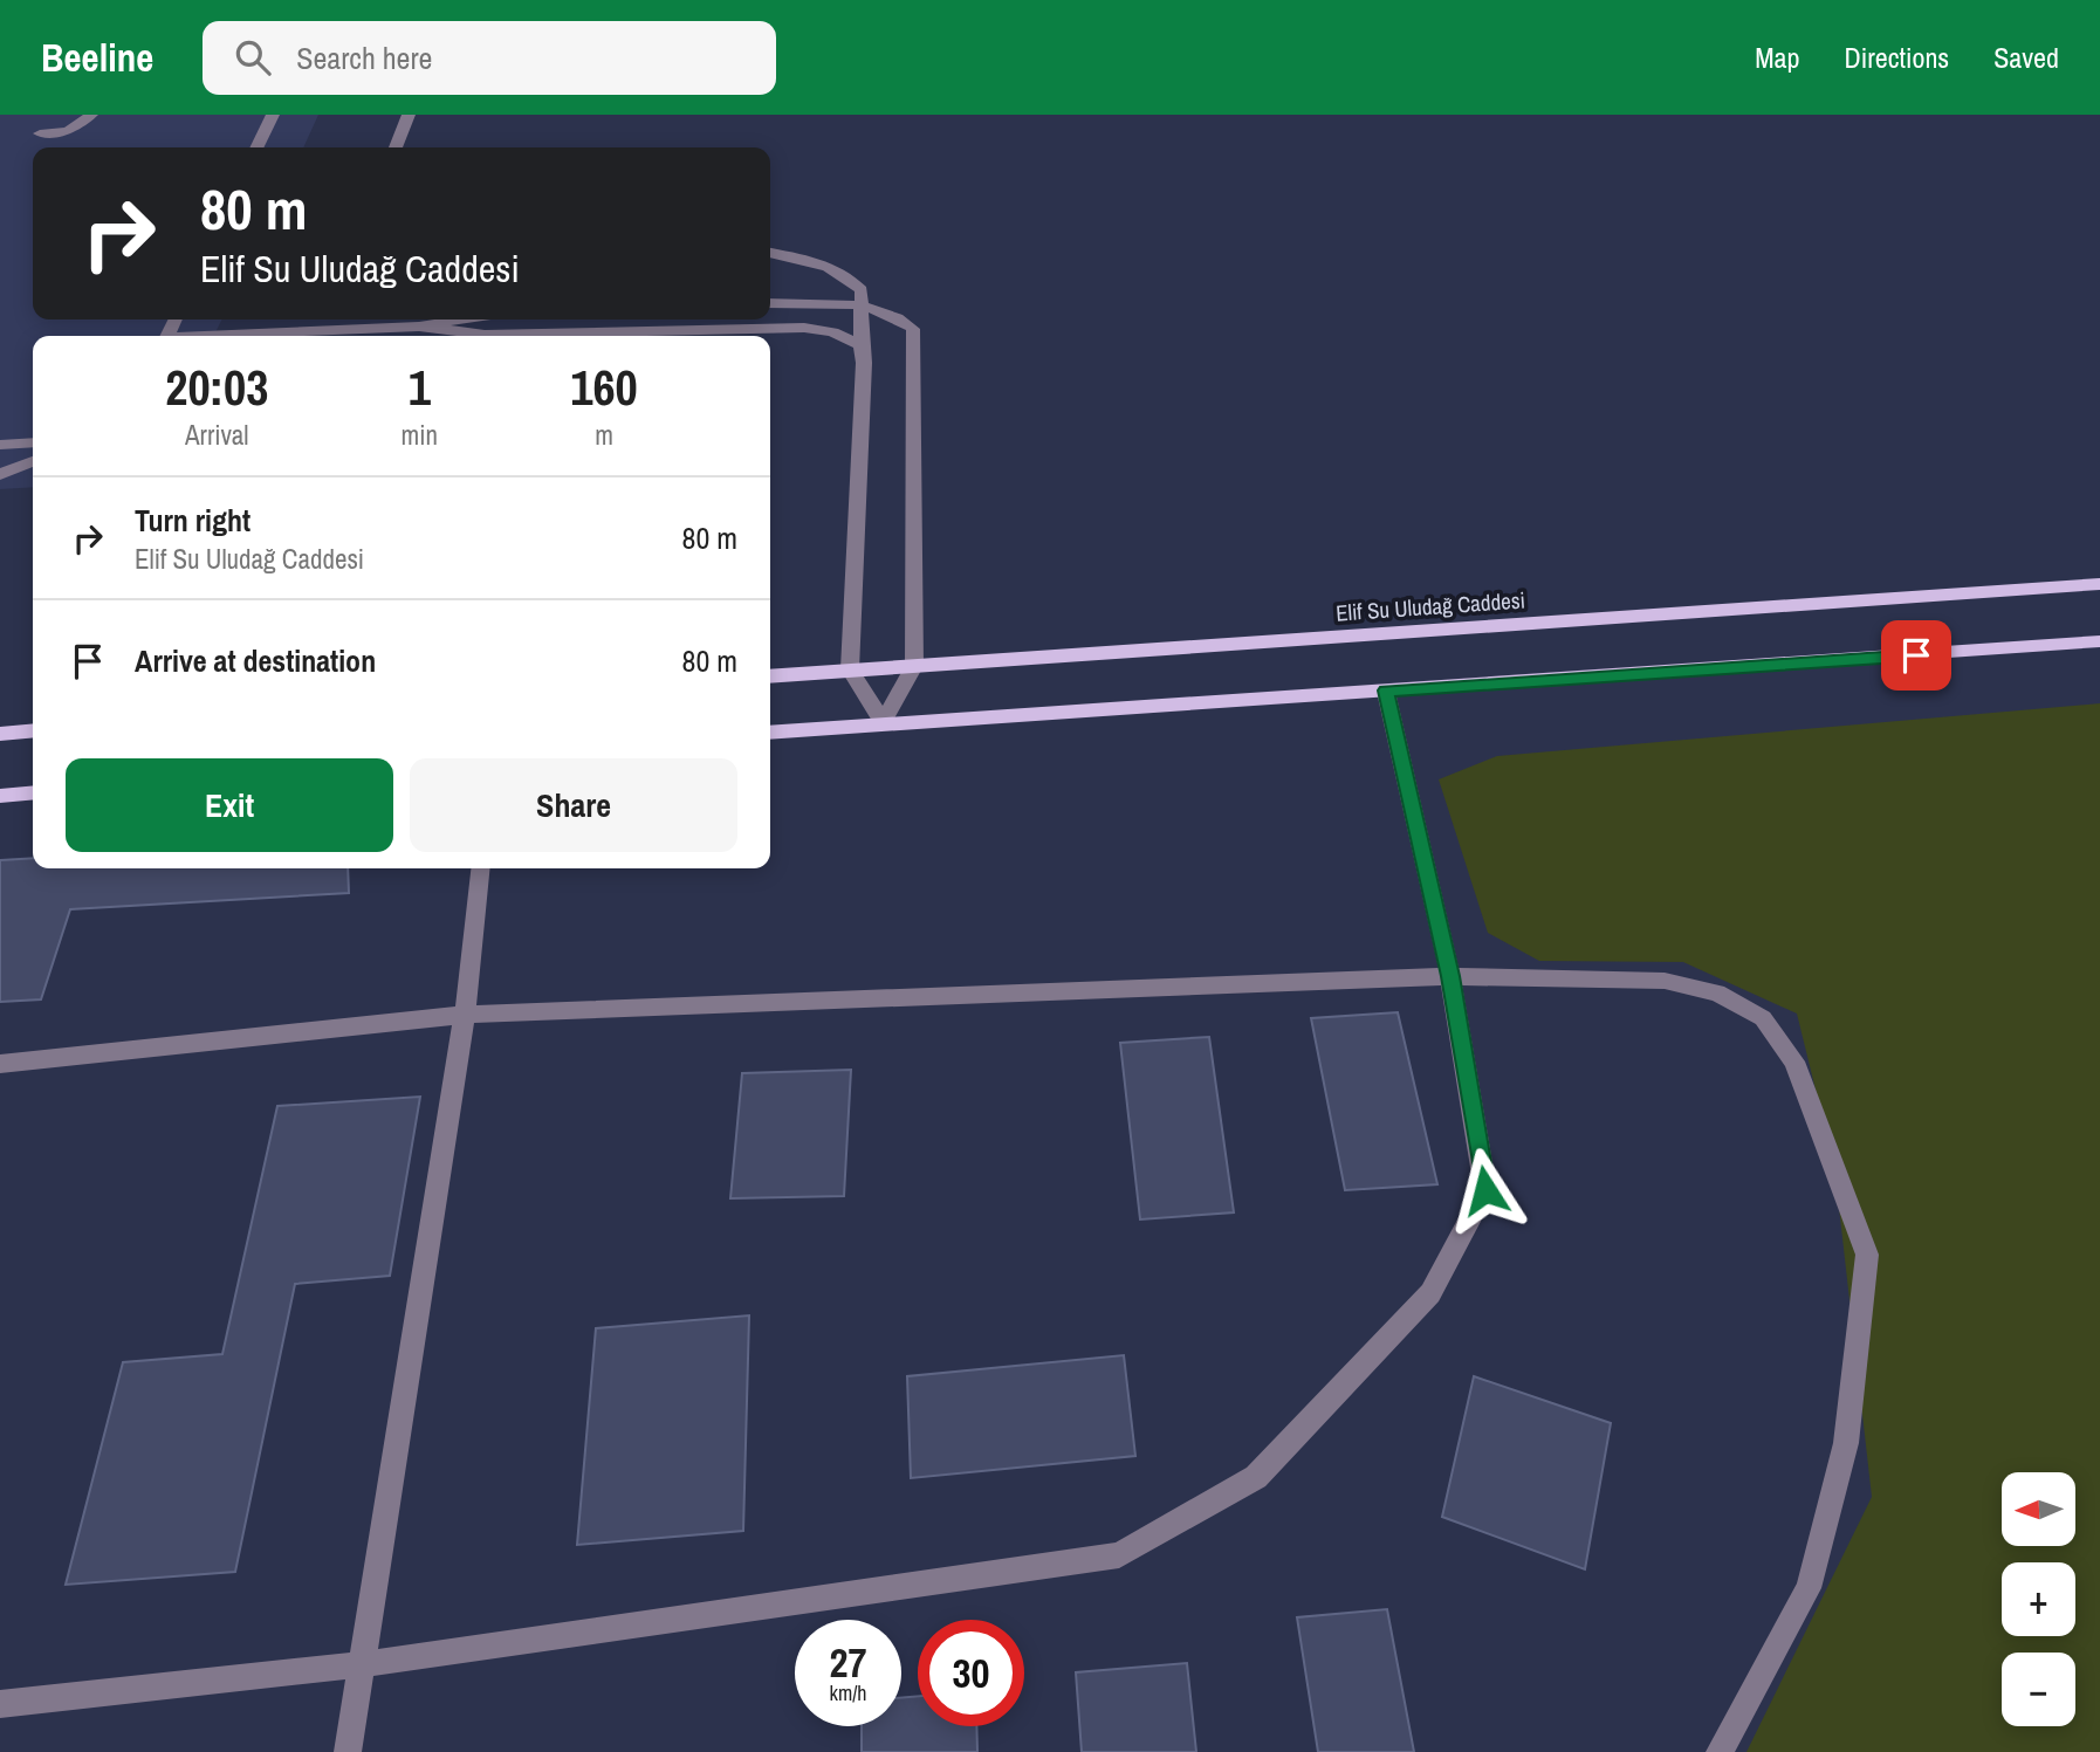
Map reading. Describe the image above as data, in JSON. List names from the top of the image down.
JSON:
{
  "streets": {
    "main road": ["Elif Su Uludağ Caddesi"]
  },
  "north": "left",
  "page": {
    "header": "Beeline",
    "search": "Search here",
    "nav": ["Map", "Directions", "Saved"],
    "turn": ["80 m", "Elif Su Uludağ Caddesi"],
    "eta": [
      "20:03",
      "Arrival",
      "1",
      "min",
      "160",
      "m"
    ],
    "list": [
      {
        "name": "Turn right",
        "note": "Elif Su Uludağ Caddesi",
        "value": "80 m"
      },
      {
        "name": "Arrive at destination",
        "value": "80 m"
      }
    ],
    "buttons": ["Exit", "Share"],
    "map_buttons": ["+", "−"],
    "speed": "27 km/h",
    "limit": "30"
  }
}
